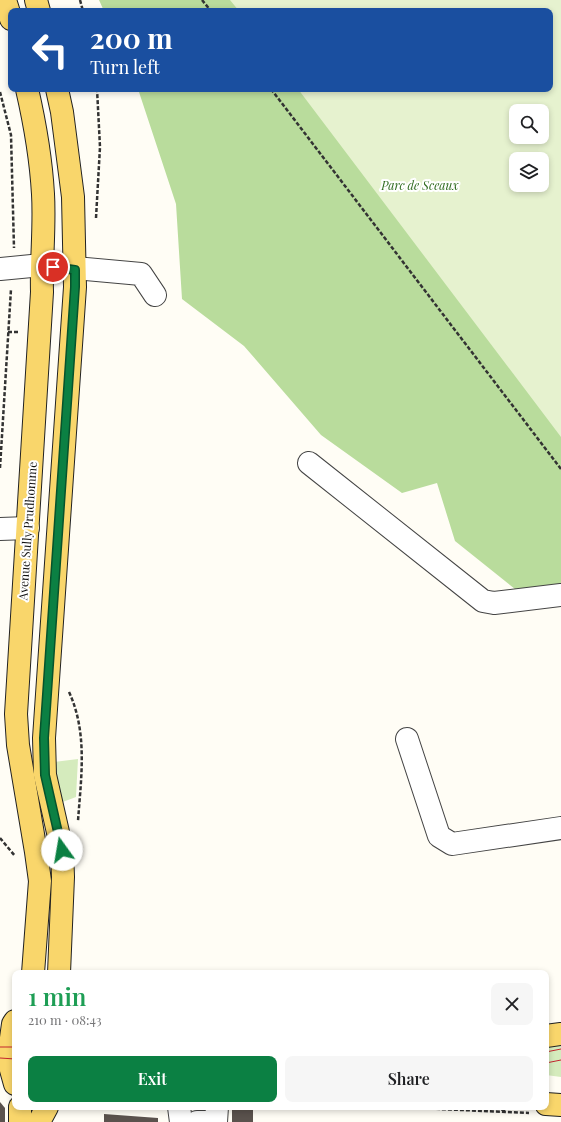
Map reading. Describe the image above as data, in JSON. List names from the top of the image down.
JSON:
{
  "streets": {
    "main road": ["Avenue Sully Prudhomme"]
  },
  "parks": ["Parc de Sceaux"],
  "page": {
    "turn": ["200 m", "Turn left"],
    "heading": ["1 min", "210 m · 08:43"],
    "buttons": ["Exit", "Share"]
  }
}
